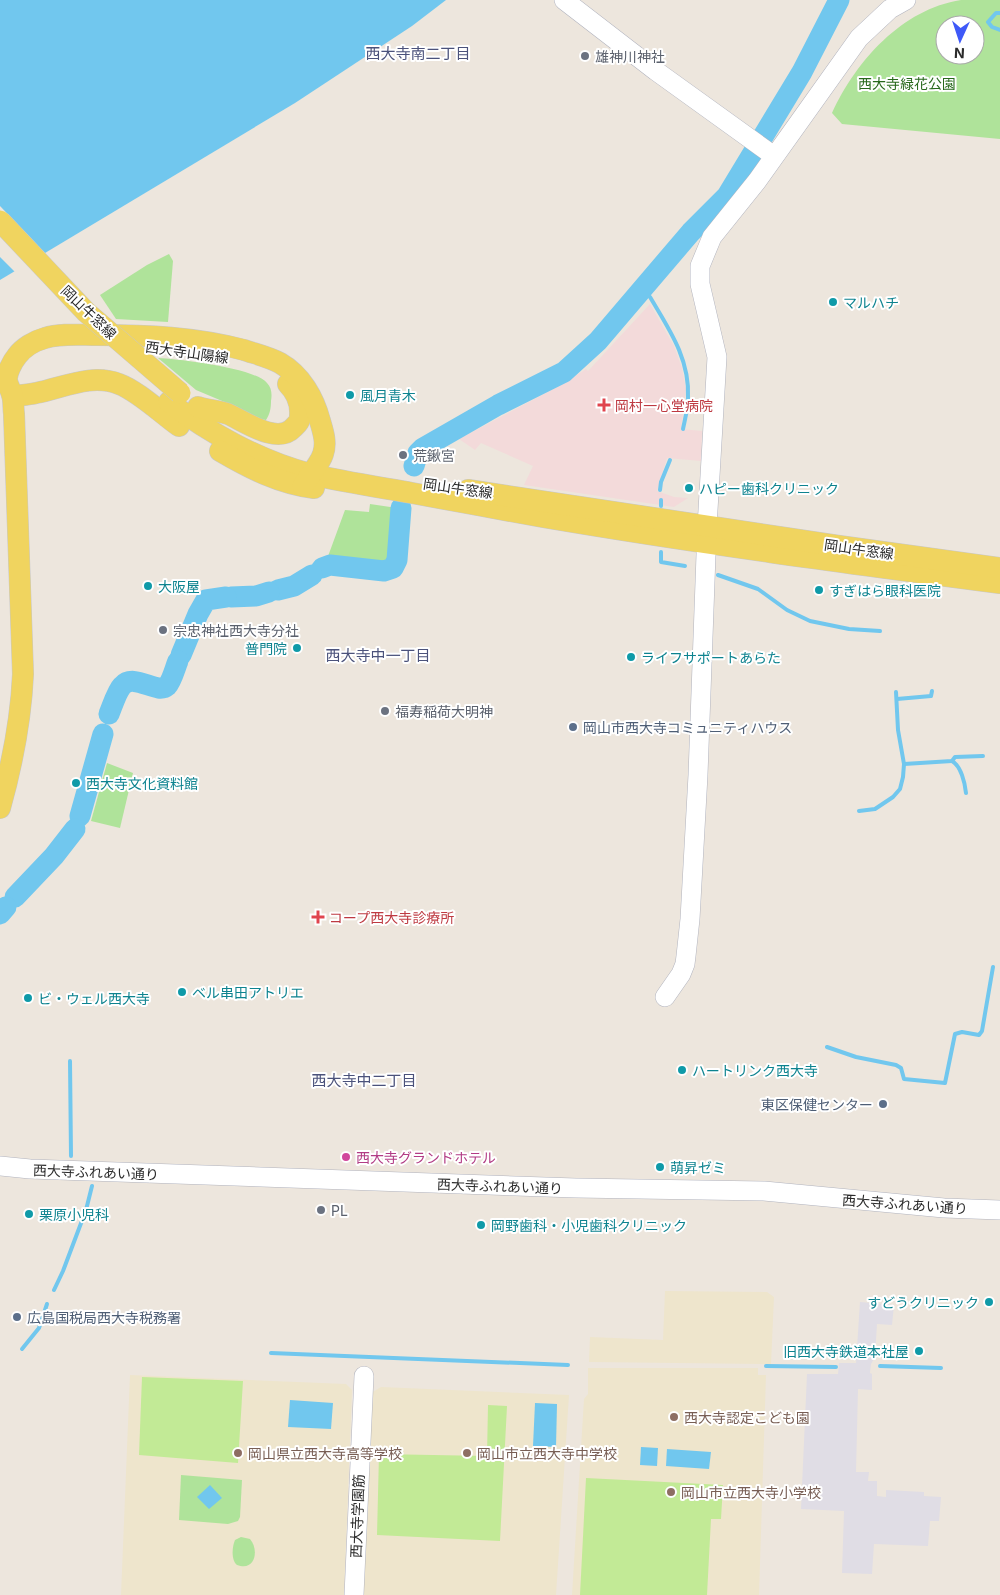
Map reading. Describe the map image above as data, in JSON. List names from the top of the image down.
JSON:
{
  "streets": {
    "main road": ["岡山牛窓線", "西大寺山陽線"],
    "street": ["西大寺ふれあい通り", "西大寺学園筋"]
  },
  "crossings": [
    ["岡山牛窓線", "西大寺山陽線"]
  ],
  "districts": ["西大寺南二丁目", "西大寺中一丁目", "西大寺中二丁目"],
  "parks": ["西大寺緑花公園"],
  "places": {
    "other": [
      "雄神川神社",
      "マルハチ",
      "風月青木",
      "荒鍬宮",
      "ハピー歯科クリニック",
      "大阪屋",
      "すぎはら眼科医院",
      "宗忠神社西大寺分社",
      "普門院",
      "ライフサポートあらた",
      "福寿稲荷大明神",
      "岡山市西大寺コミュニティハウス",
      "西大寺文化資料館",
      "ベル串田アトリエ",
      "ビ・ウェル西大寺",
      "ハートリンク西大寺",
      "東区保健センター",
      "西大寺グランドホテル",
      "萌昇ゼミ",
      "PL",
      "栗原小児科",
      "岡野歯科・小児歯科クリニック",
      "すどうクリニック",
      "広島国税局西大寺税務署",
      "旧西大寺鉄道本社屋",
      "西大寺認定こども園",
      "岡山県立西大寺高等学校",
      "岡山市立西大寺中学校",
      "岡山市立西大寺小学校"
    ],
    "health": ["岡村一心堂病院", "コープ西大寺診療所"]
  },
  "north": "bottom"
}
